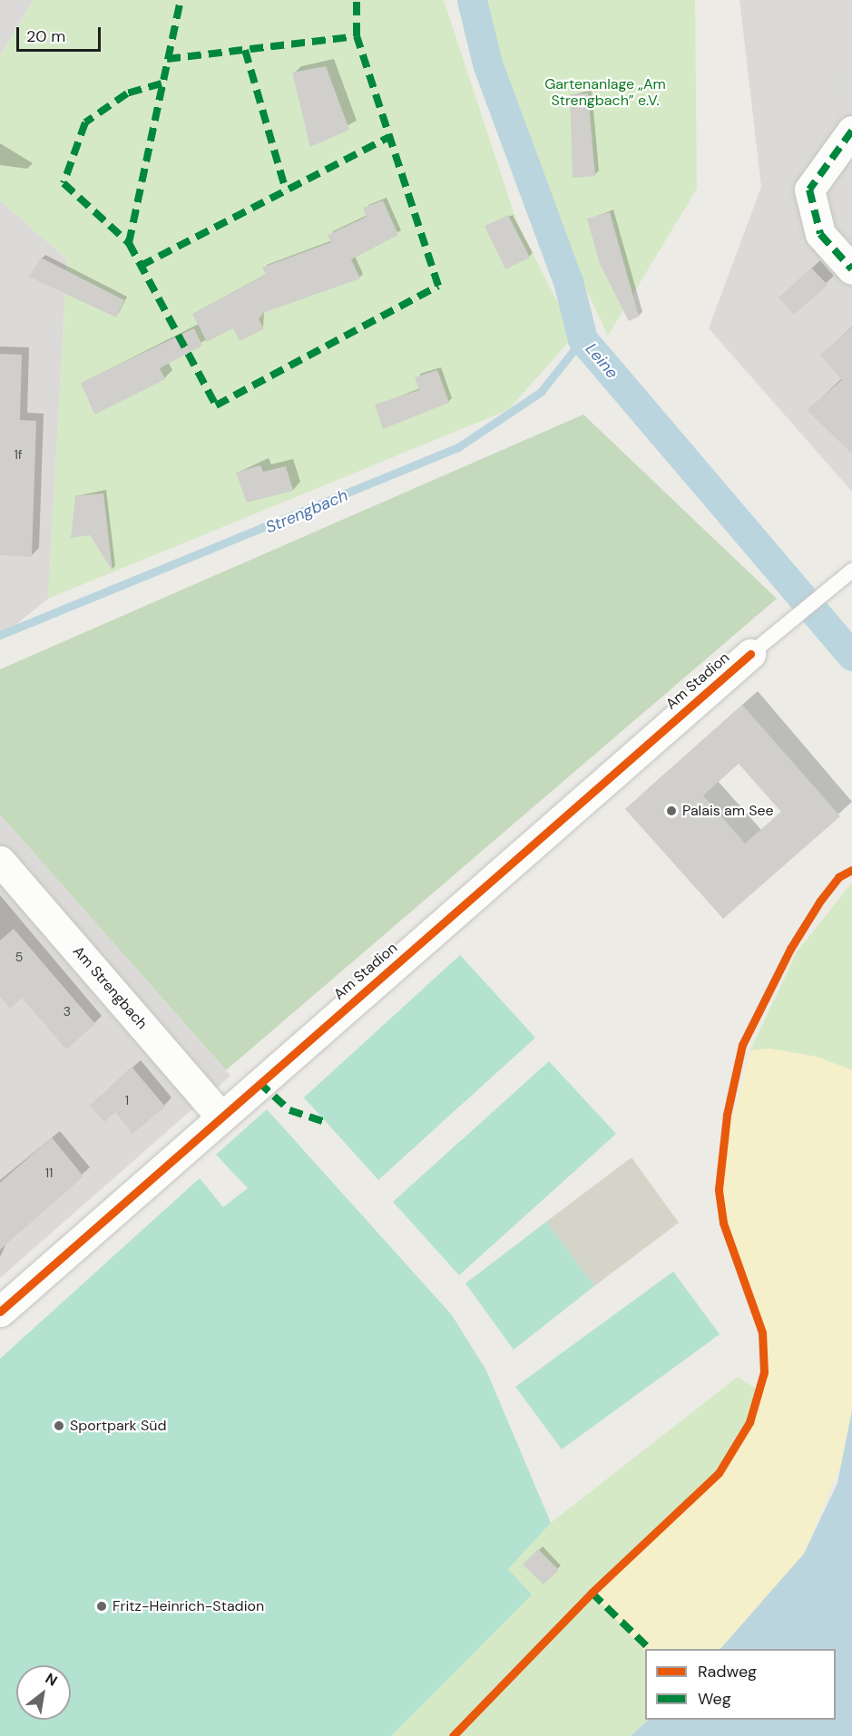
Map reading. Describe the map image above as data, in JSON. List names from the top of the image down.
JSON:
{
  "streets": {
    "street": ["Am Stadion", "Am Strengbach"]
  },
  "crossings": [
    ["Am Stadion", "Am Strengbach"]
  ],
  "water": ["Leine", "Strengbach"],
  "parks": ["Gartenanlage „Am Strengbach” e.V."],
  "places": ["Palais am See", "Sportpark Süd", "Fritz-Heinrich-Stadion"],
  "house_numbers": [
    "1f",
    "5",
    "3",
    "1",
    "11"
  ],
  "legend": ["Radweg", "Weg"],
  "scale_bar": "20 m",
  "north": "top right"
}
